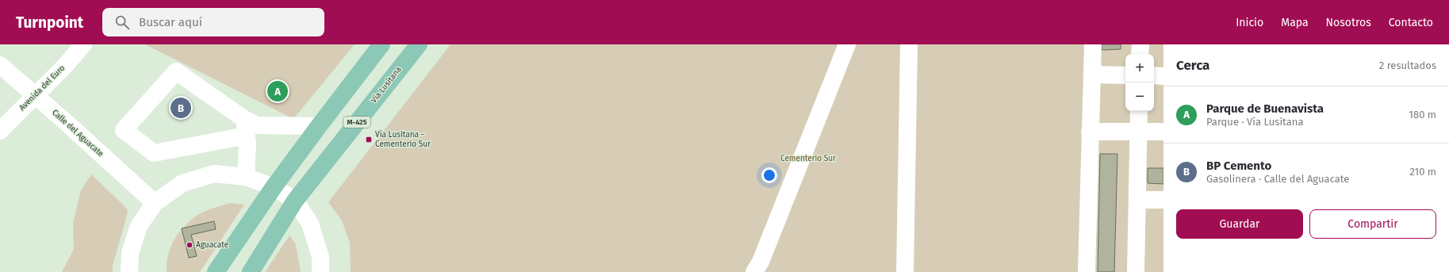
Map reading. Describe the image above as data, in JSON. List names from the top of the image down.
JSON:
{
  "streets": {
    "main road": ["Vía Lusitana", "M-425"],
    "street": ["Avenida del Euro", "Calle del Aguacate"]
  },
  "crossings": [
    ["Vía Lusitana", "M-425"],
    ["Avenida del Euro", "Calle del Aguacate"]
  ],
  "parks": ["Cementerio Sur"],
  "places": {
    "transit": ["Vía Lusitana - Cementerio Sur"],
    "other": ["Aguacate"]
  },
  "page": {
    "header": "Turnpoint",
    "search": "Buscar aquí",
    "nav": [
      "Inicio",
      "Mapa",
      "Nosotros",
      "Contacto"
    ],
    "heading": ["Cerca", "2 resultados"],
    "map_buttons": ["+", "−"],
    "pins": ["A", "B"],
    "list": [
      {
        "mark": "A",
        "name": "Parque de Buenavista",
        "note": "Parque · Vía Lusitana",
        "value": "180 m"
      },
      {
        "mark": "B",
        "name": "BP Cemento",
        "note": "Gasolinera · Calle del Aguacate",
        "value": "210 m"
      }
    ],
    "buttons": ["Guardar", "Compartir"]
  }
}
